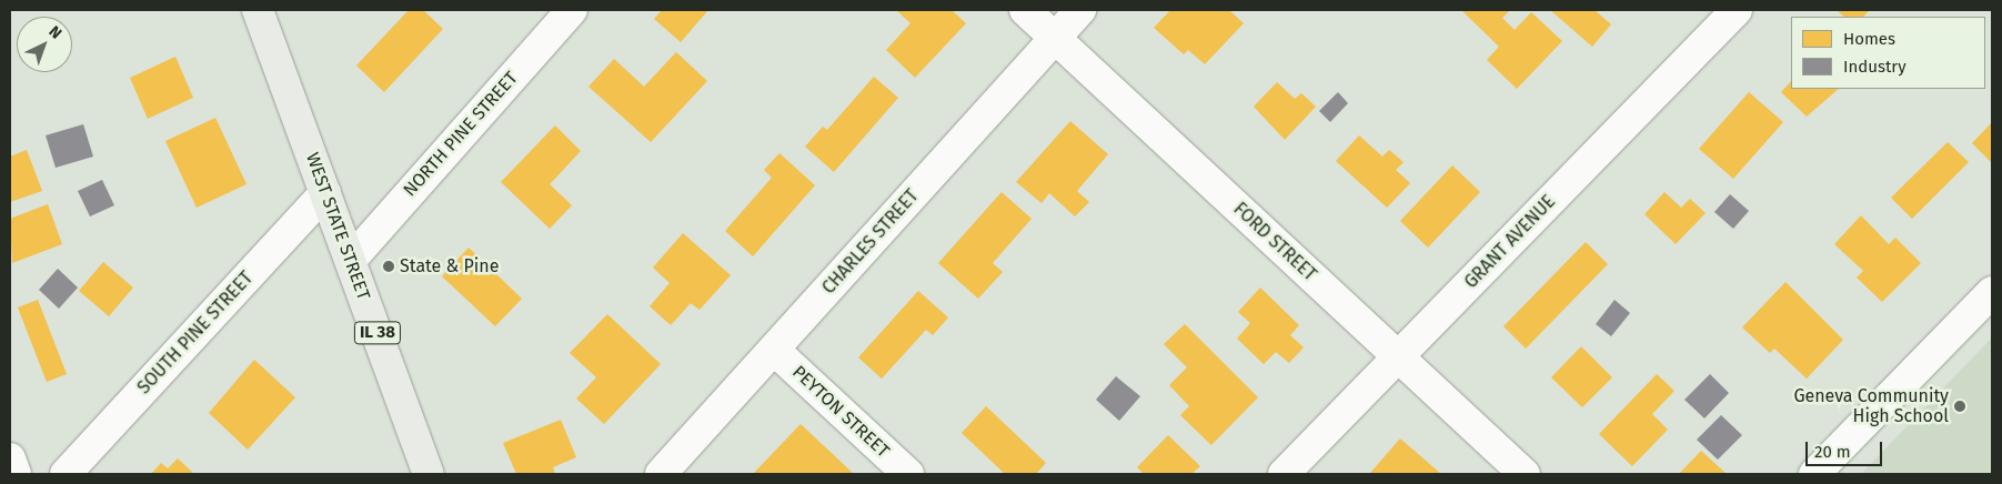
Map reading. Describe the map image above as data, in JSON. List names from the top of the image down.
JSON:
{
  "streets": {
    "main road": ["WEST STATE STREET", "IL 38"],
    "street": [
      "NORTH PINE STREET",
      "CHARLES STREET",
      "FORD STREET",
      "GRANT AVENUE",
      "SOUTH PINE STREET",
      "PEYTON STREET"
    ]
  },
  "crossings": [
    ["NORTH PINE STREET", "WEST STATE STREET"],
    ["WEST STATE STREET", "SOUTH PINE STREET"],
    ["CHARLES STREET", "FORD STREET"],
    ["CHARLES STREET", "PEYTON STREET"],
    ["FORD STREET", "GRANT AVENUE"]
  ],
  "places": ["State & Pine", "Geneva Community High School"],
  "legend": ["Homes", "Industry"],
  "scale_bar": "20 m",
  "north": "top right"
}
